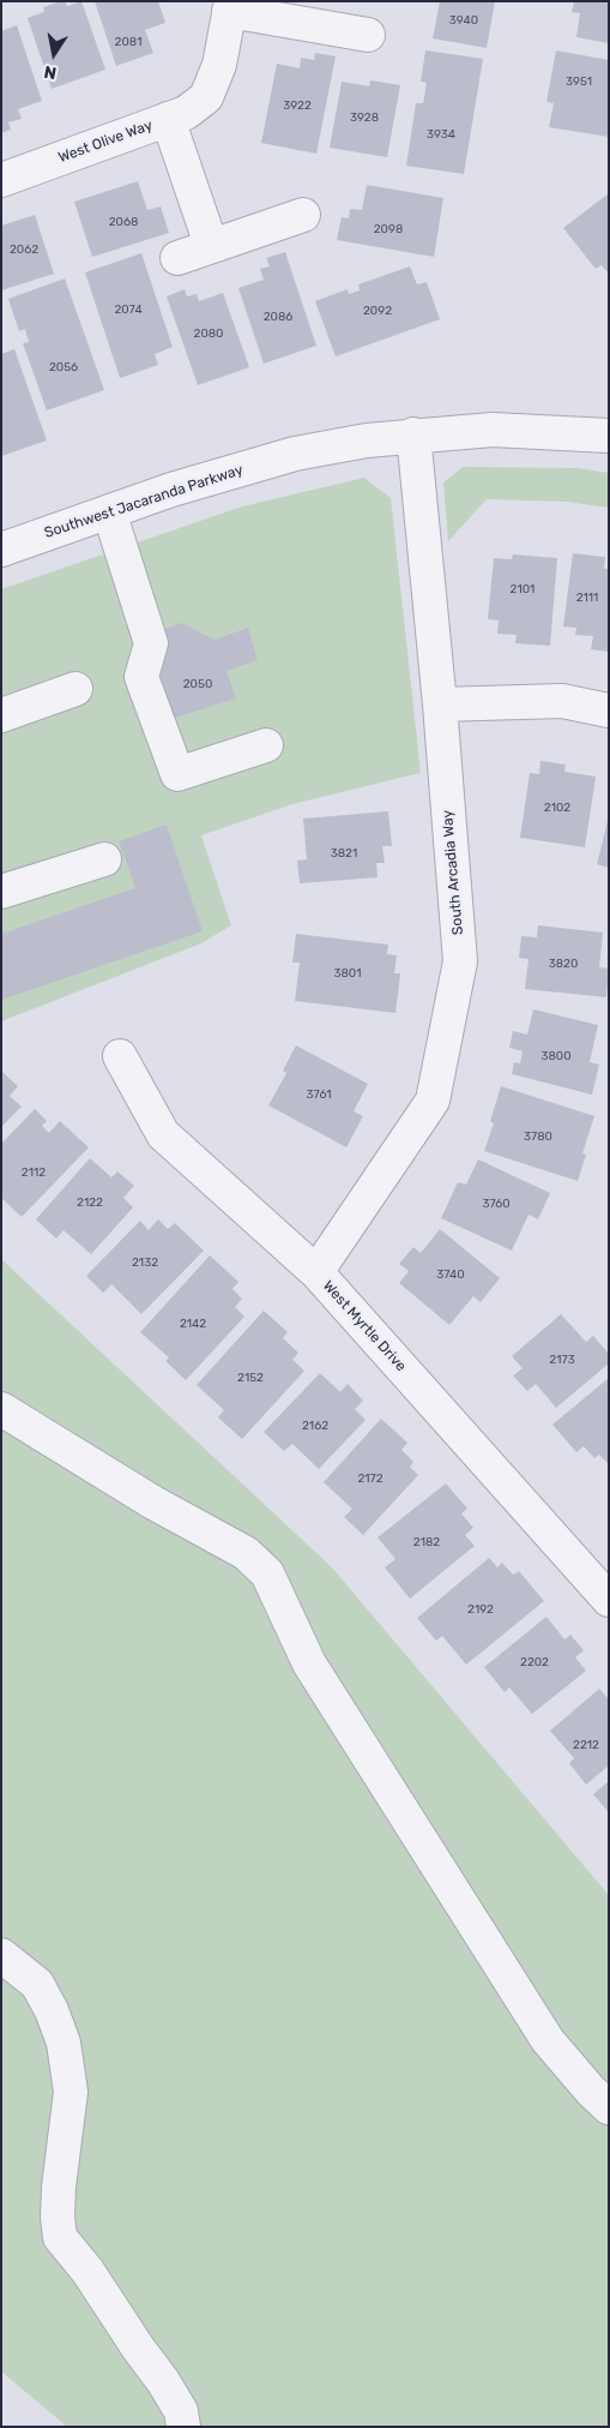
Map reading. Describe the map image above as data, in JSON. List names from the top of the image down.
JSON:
{
  "streets": {
    "street": [
      "West Olive Way",
      "Southwest Jacaranda Parkway",
      "South Arcadia Way",
      "West Myrtle Drive"
    ]
  },
  "crossings": [
    ["Southwest Jacaranda Parkway", "South Arcadia Way"],
    ["South Arcadia Way", "West Myrtle Drive"]
  ],
  "house_numbers": [
    "3940",
    "2081",
    "3951",
    "3922",
    "3928",
    "3934",
    "2068",
    "2098",
    "2062",
    "2074",
    "2092",
    "2086",
    "2080",
    "2056",
    "2101",
    "2111",
    "2050",
    "2102",
    "3821",
    "3820",
    "3801",
    "3800",
    "3761",
    "3780",
    "2112",
    "2122",
    "3760",
    "2132",
    "3740",
    "2142",
    "2173",
    "2152",
    "2162",
    "2172",
    "2182",
    "2192",
    "2202",
    "2212"
  ],
  "north": "bottom"
}
